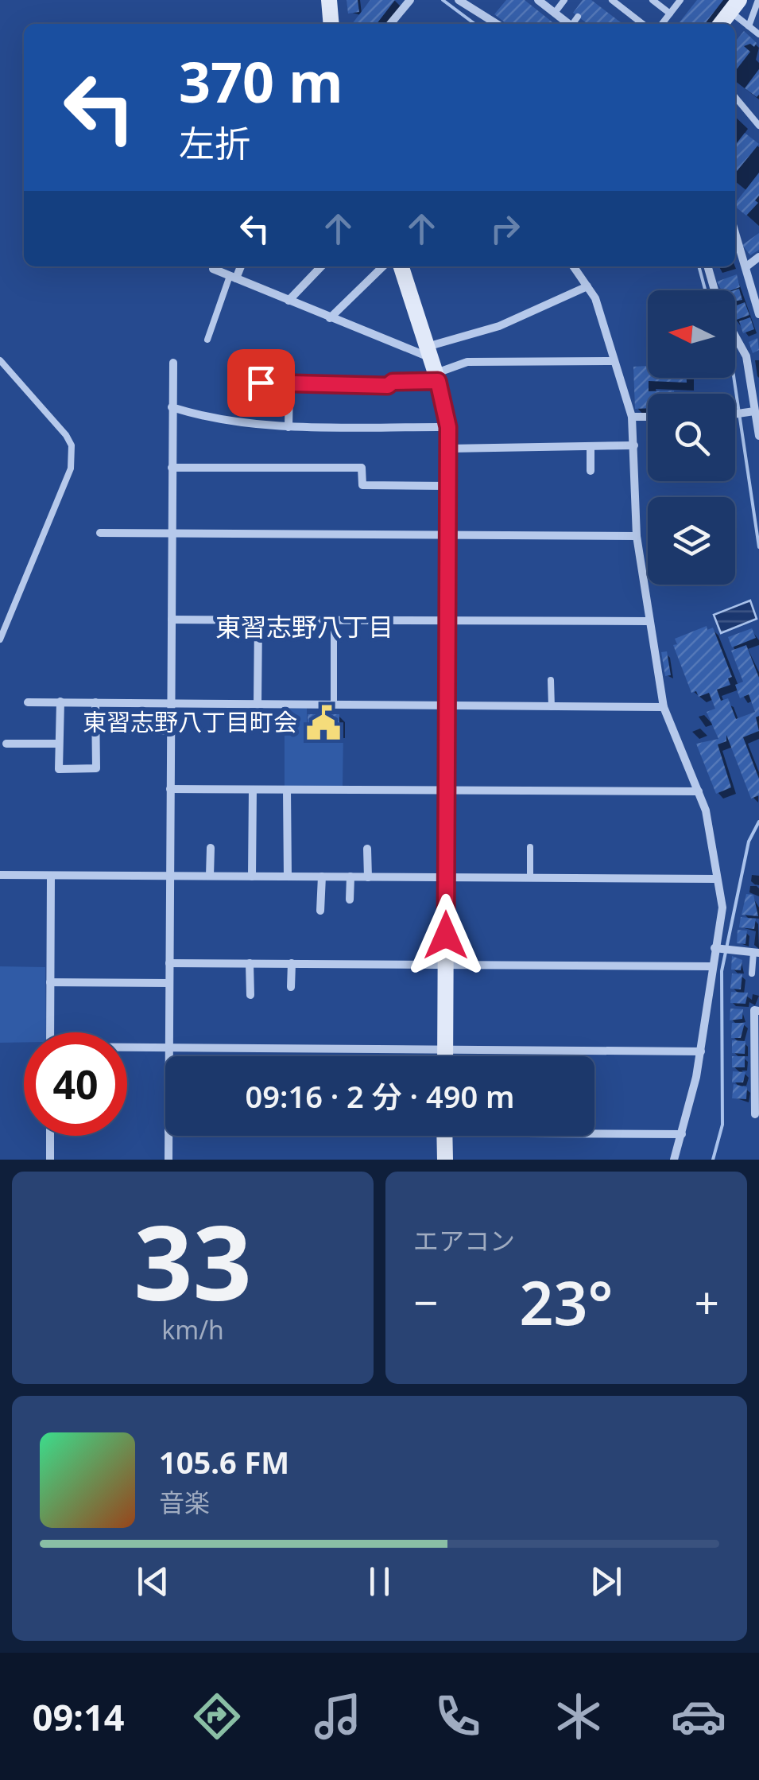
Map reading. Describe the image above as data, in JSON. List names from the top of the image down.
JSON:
{
  "districts": ["東習志野八丁目"],
  "places": {
    "public building": ["東習志野八丁目町会"]
  },
  "north": "left",
  "page": {
    "turn": ["370 m", "左折"],
    "limit": "40",
    "trip": "09:16 · 2 分 · 490 m",
    "tile": [
      ["33", "km/h"],
      "エアコン"
    ],
    "heat": ["−", "23°", "+"],
    "song": ["105.6 FM", "音楽"],
    "tabs": "09:14"
  }
}
